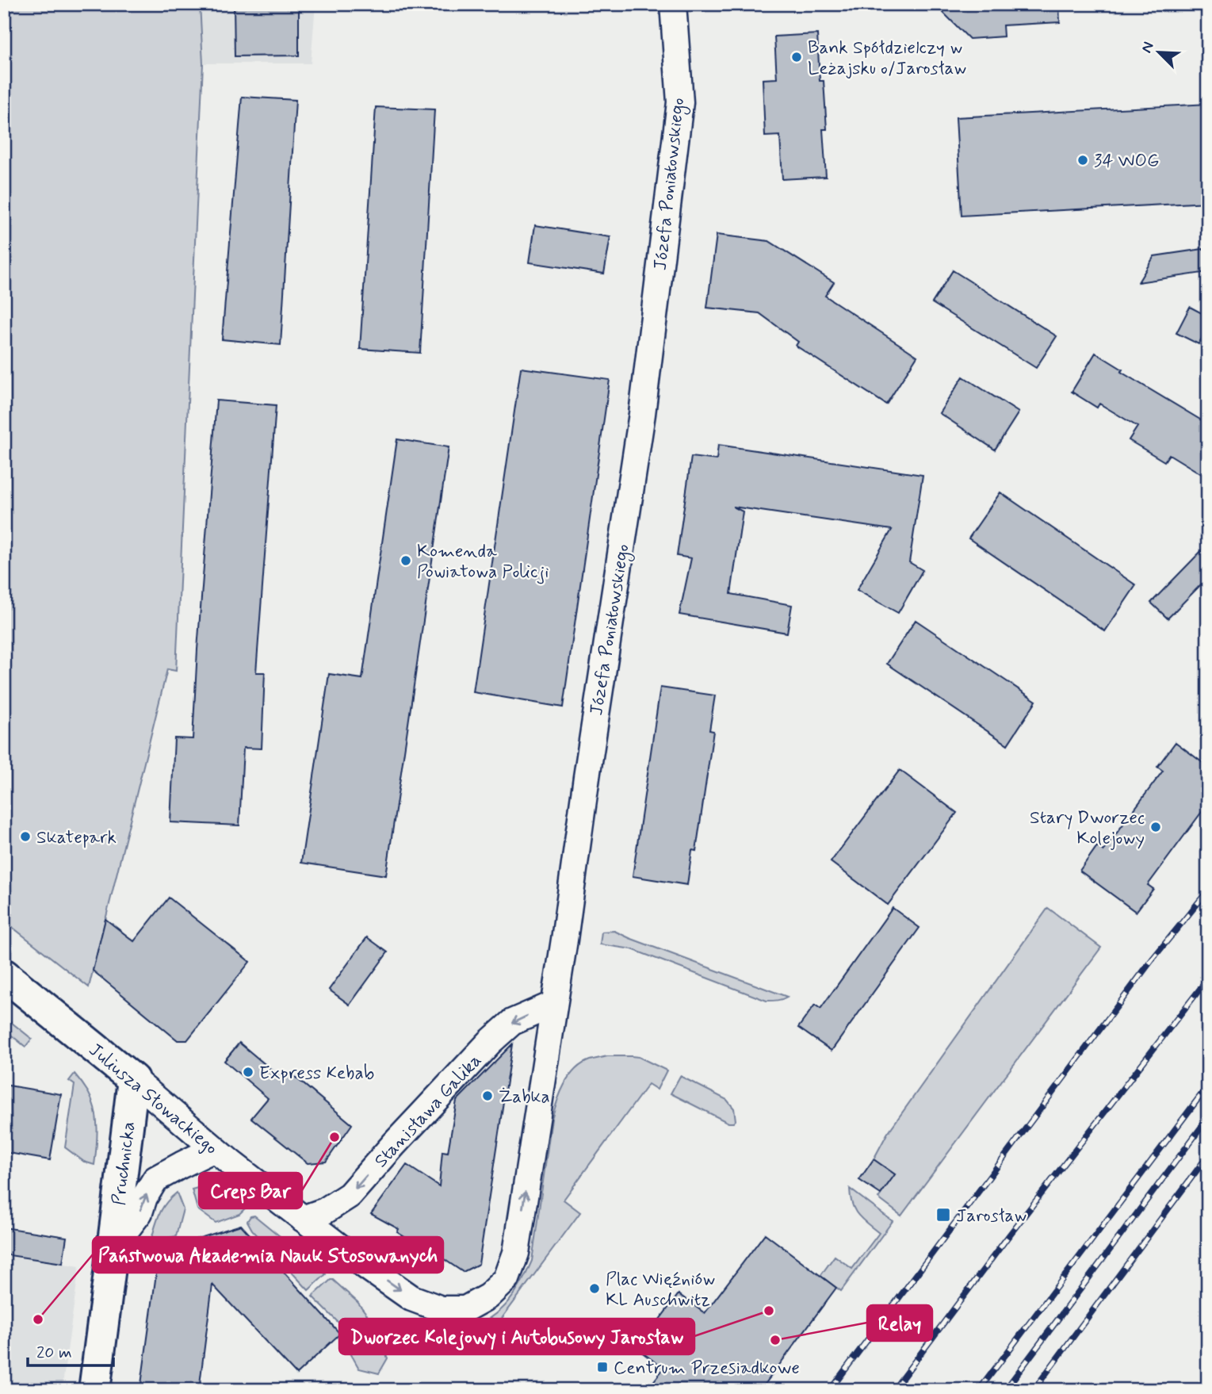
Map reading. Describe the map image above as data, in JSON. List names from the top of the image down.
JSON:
{
  "streets": {
    "main road": ["Juliusza Słowackiego", "Pruchnicka"],
    "street": ["Józefa Poniatowskiego", "Stanisława Galika"]
  },
  "crossings": [
    ["Józefa Poniatowskiego", "Juliusza Słowackiego"],
    ["Józefa Poniatowskiego", "Stanisława Galika"],
    ["Juliusza Słowackiego", "Stanisława Galika"],
    ["Juliusza Słowackiego", "Pruchnicka"]
  ],
  "one_way": ["Stanisława Galika"],
  "places": {
    "other": [
      "Bank Spółdzielczy w Leżajsku o/Jarosław",
      "34 WOG",
      "Komenda Powiatowa Policji",
      "Stary Dworzec Kolejowy",
      "Skatepark",
      "Express Kebab",
      "Żabka",
      "Creps Bar",
      "Plac Więźniów KL Auschwitz",
      "Dworzec Kolejowy i Autobusowy Jarosław",
      "Państwowa Akademia Nauk Stosowanych",
      "Relay"
    ],
    "transit": ["Jarosław", "Centrum Przesiadkowe"]
  },
  "scale_bar": "20 m",
  "north": "top left"
}
